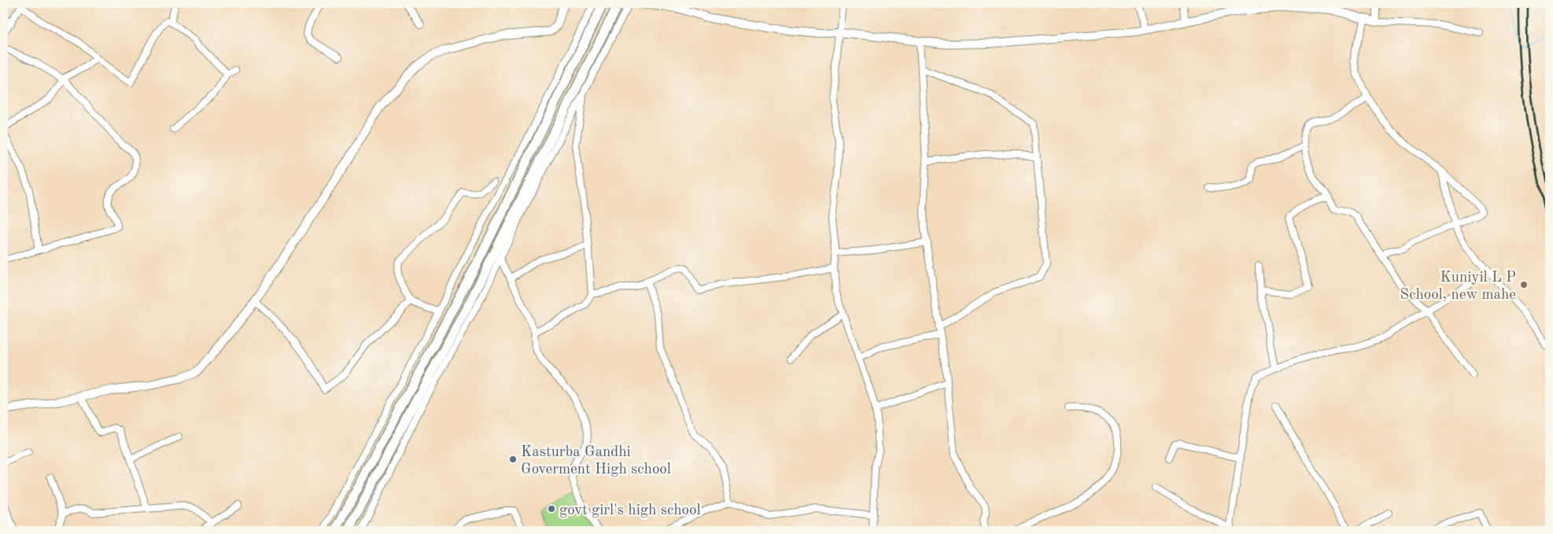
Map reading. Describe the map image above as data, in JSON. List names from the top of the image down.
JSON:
{
  "places": ["Kuniyil L P School, new mahe", "Kasturba Gandhi Goverment High school", "govt girl's high school"]
}
